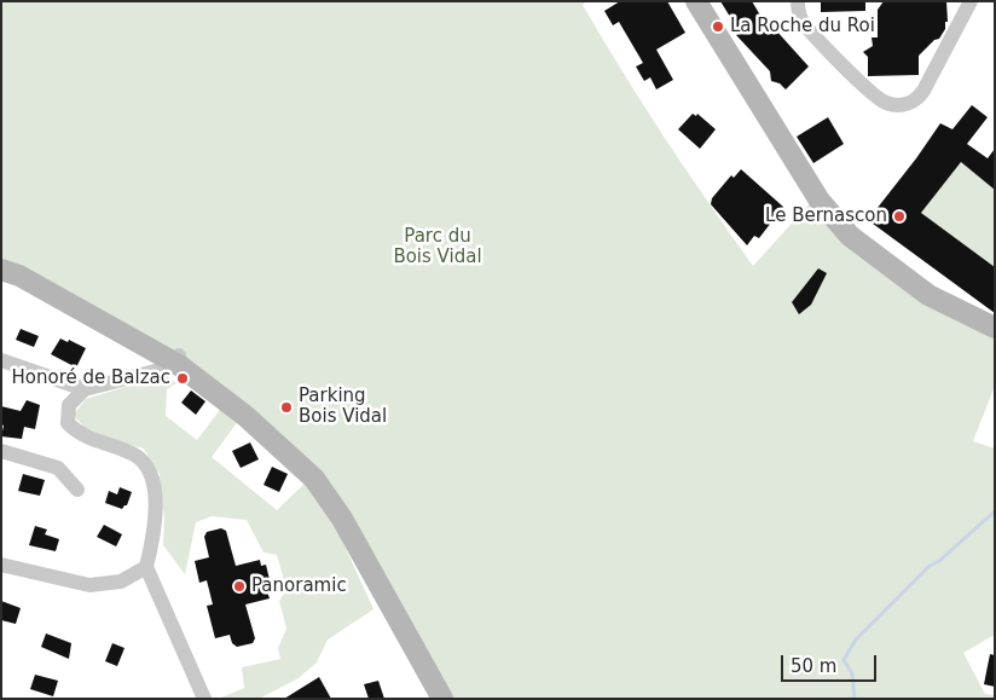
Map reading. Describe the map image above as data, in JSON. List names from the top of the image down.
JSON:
{
  "parks": ["Parc du Bois Vidal"],
  "places": [
    "La Roche du Roi",
    "Le Bernascon",
    "Honoré de Balzac",
    "Parking Bois Vidal",
    "Panoramic"
  ],
  "scale_bar": "50 m"
}
